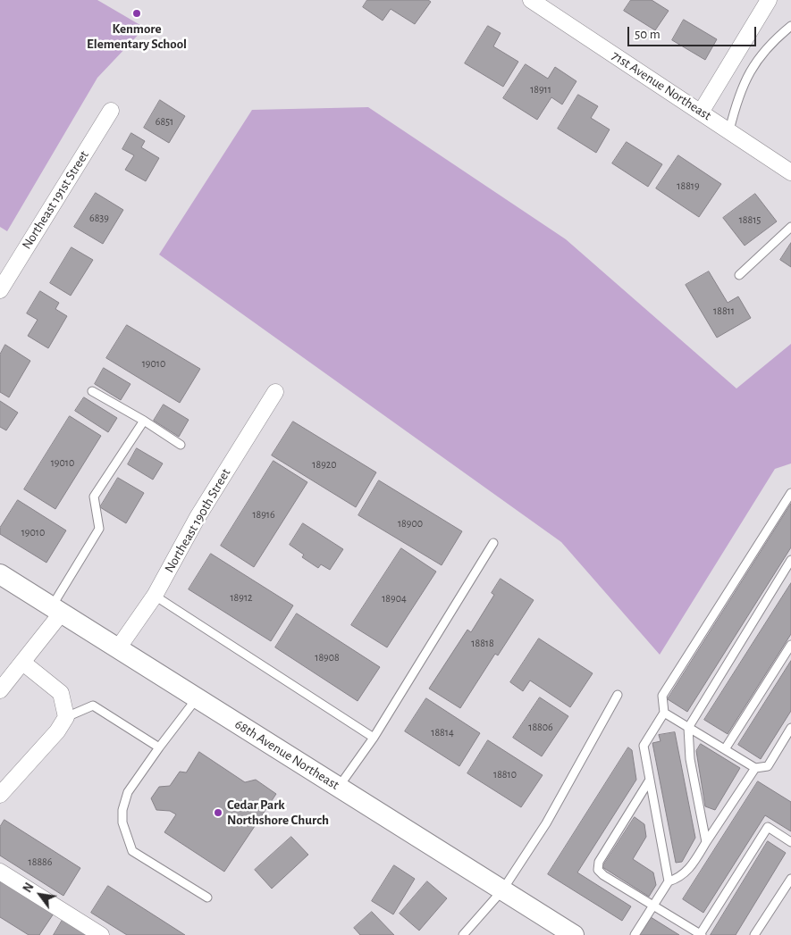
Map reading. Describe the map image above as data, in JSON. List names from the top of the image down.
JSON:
{
  "streets": {
    "street": [
      "71st Avenue Northeast",
      "Northeast 191st Street",
      "Northeast 190th Street",
      "68th Avenue Northeast"
    ]
  },
  "crossings": [
    ["Northeast 190th Street", "68th Avenue Northeast"]
  ],
  "places": ["Kenmore Elementary School", "Cedar Park Northshore Church"],
  "house_numbers": [
    "18911",
    "6851",
    "18819",
    "6839",
    "18815",
    "18811",
    "19010",
    "19010",
    "18920",
    "18916",
    "18900",
    "19010",
    "18912",
    "18904",
    "18818",
    "18908",
    "18806",
    "18814",
    "18810",
    "18886"
  ],
  "scale_bar": "50 m",
  "north": "top left"
}
